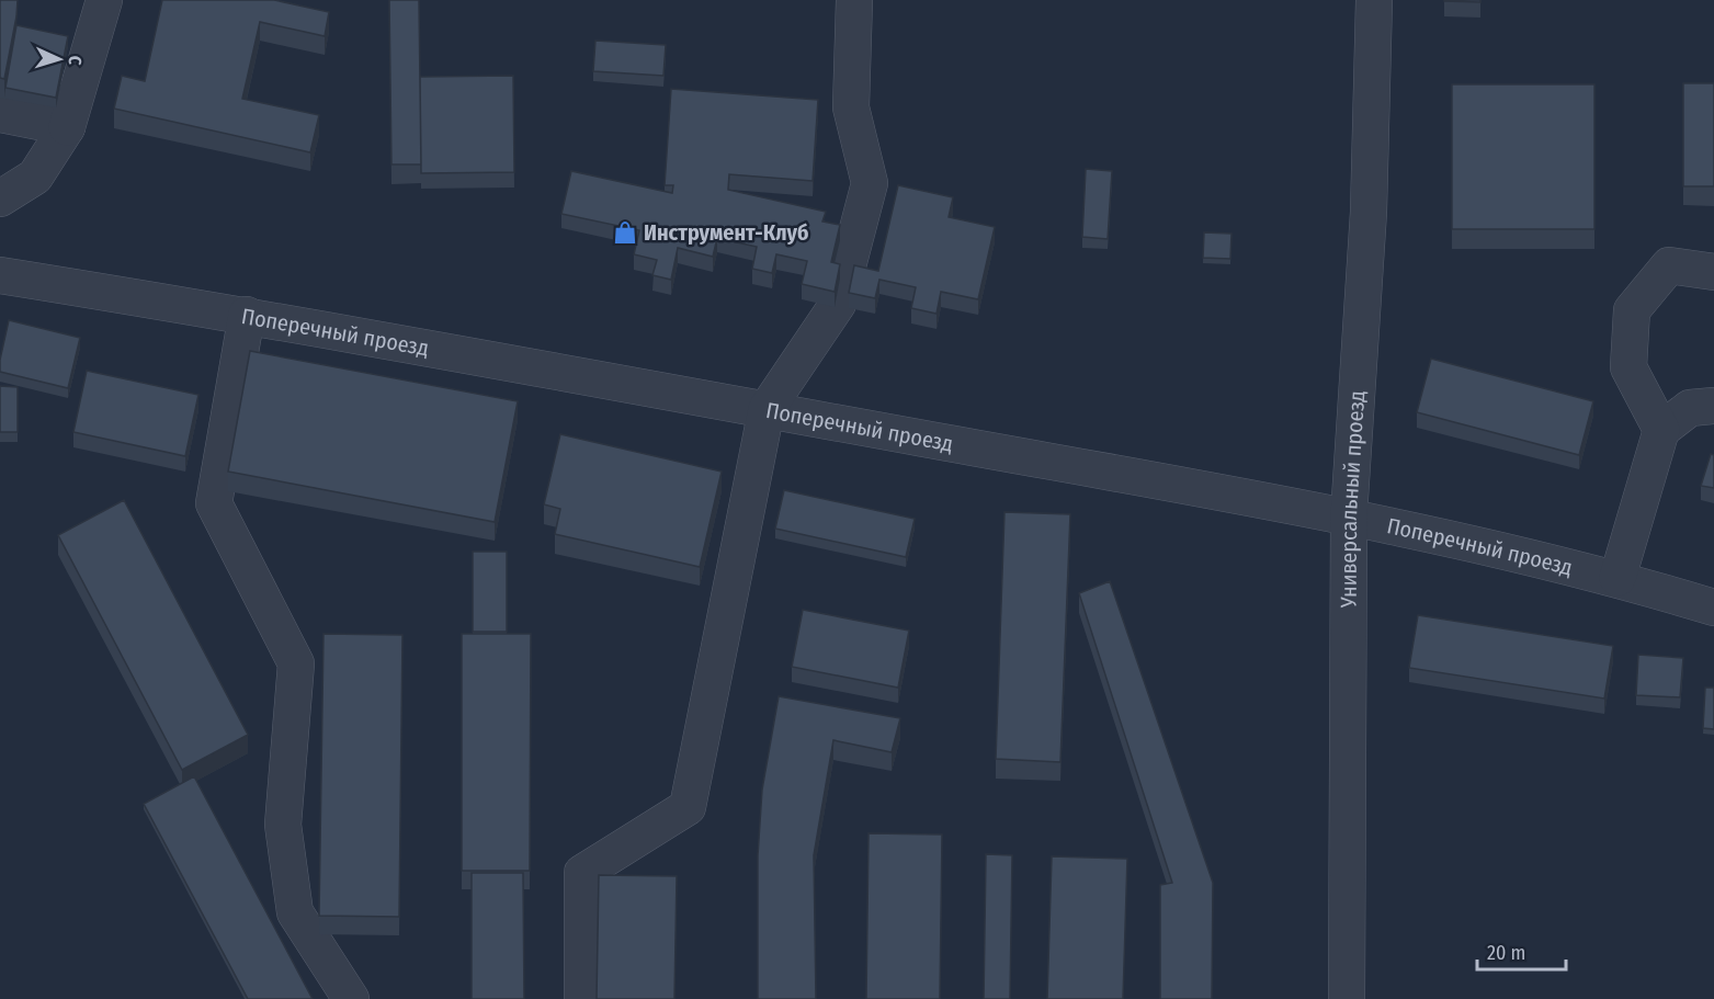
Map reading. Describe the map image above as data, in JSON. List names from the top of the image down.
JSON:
{
  "streets": {
    "street": ["Поперечный проезд", "Универсальный проезд"]
  },
  "crossings": [
    ["Поперечный проезд", "Универсальный проезд"]
  ],
  "places": {
    "shop": ["Инструмент-Клуб"]
  },
  "scale_bar": "20 m",
  "north": "right"
}
